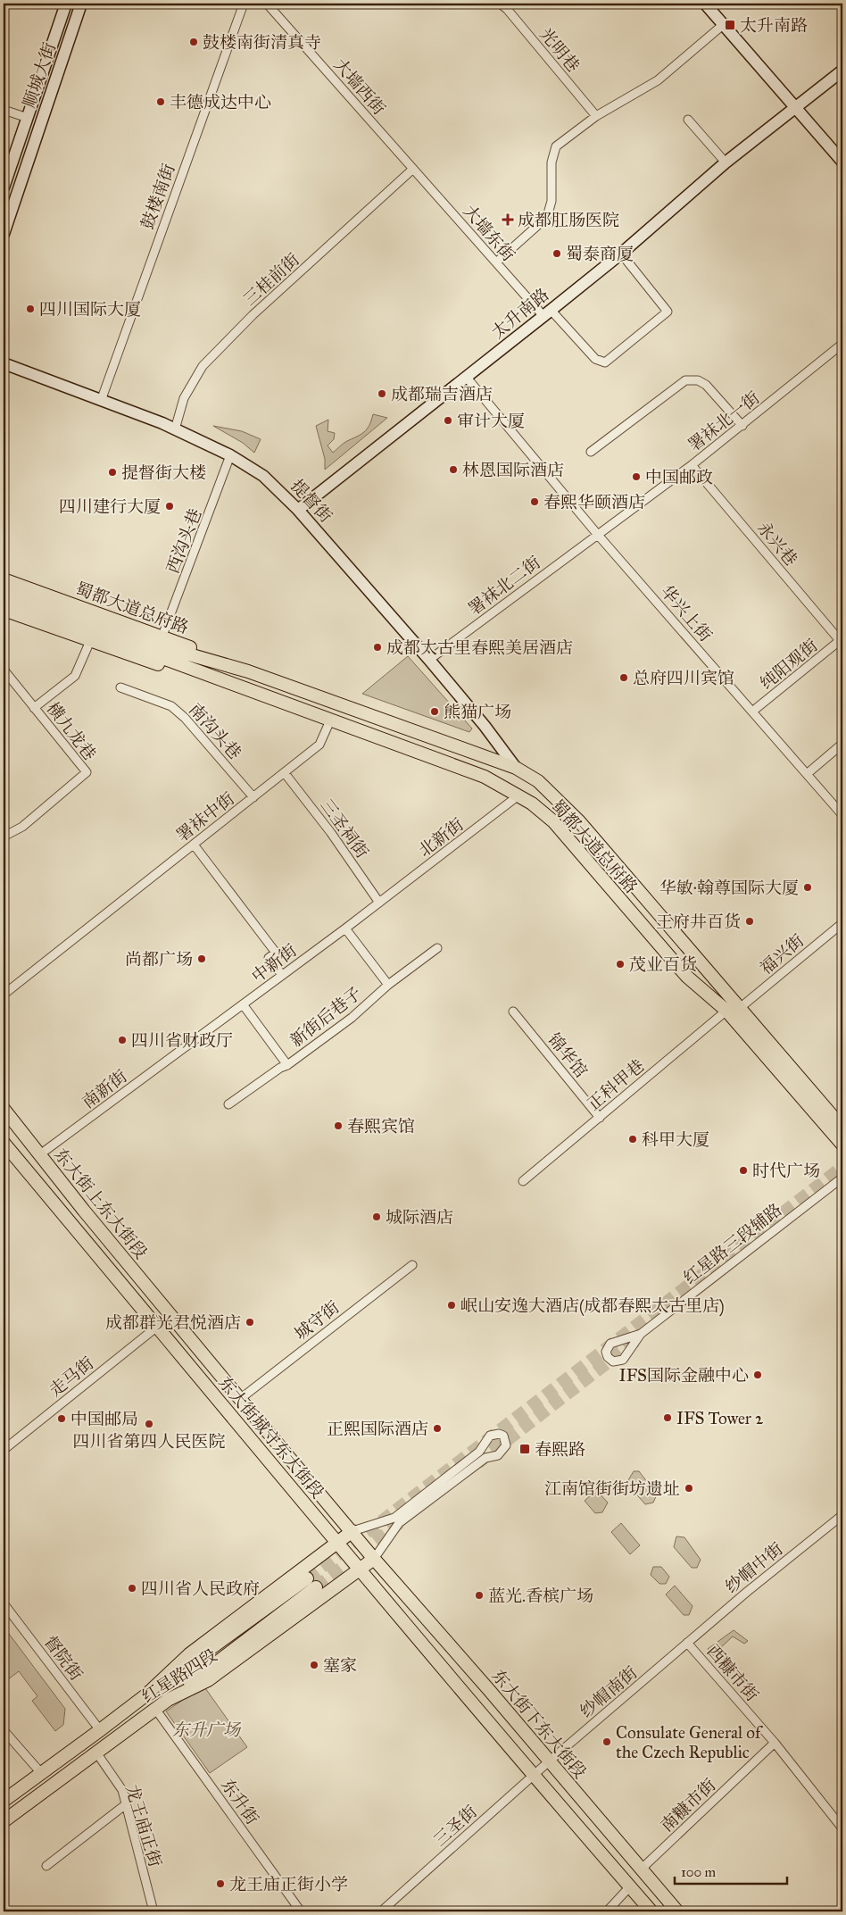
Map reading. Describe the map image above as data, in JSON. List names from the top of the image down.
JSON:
{
  "streets": {
    "main road": [
      "顺城大街",
      "太升南路",
      "提督街",
      "蜀都大道总府路",
      "东大街上东大街段",
      "东大街城守东大街段",
      "红星路四段",
      "东大街下东大街段"
    ],
    "street": [
      "光明巷",
      "大墙西街",
      "鼓楼南街",
      "大墙东街",
      "三桂前街",
      "署袜北一街",
      "西沟头巷",
      "永兴巷",
      "署袜北二街",
      "华兴上街",
      "纯阳观街",
      "横九龙巷",
      "南沟头巷",
      "署袜中街",
      "三圣祠街",
      "北新街",
      "福兴街",
      "中新街",
      "新街后巷子",
      "锦华馆",
      "正科甲巷",
      "南新街",
      "红星路三段辅路",
      "城守街",
      "走马街",
      "纱帽中街",
      "督院街",
      "西糠市街",
      "纱帽南街",
      "东升街",
      "南糠市街",
      "龙王庙正街",
      "三圣街"
    ]
  },
  "crossings": [
    ["大墙西街", "大墙东街"],
    ["大墙西街", "三桂前街"],
    ["鼓楼南街", "提督街"],
    ["大墙东街", "三桂前街"],
    ["大墙东街", "太升南路"],
    ["三桂前街", "提督街"],
    ["太升南路", "提督街"],
    ["太升南路", "华兴上街"],
    ["署袜北一街", "永兴巷"],
    ["署袜北一街", "署袜北二街"],
    ["署袜北一街", "华兴上街"],
    ["提督街", "西沟头巷"],
    ["提督街", "署袜北二街"],
    ["提督街", "蜀都大道总府路"],
    ["西沟头巷", "蜀都大道总府路"],
    ["永兴巷", "纯阳观街"],
    ["署袜北二街", "华兴上街"],
    ["蜀都大道总府路", "署袜中街"],
    ["蜀都大道总府路", "北新街"],
    ["蜀都大道总府路", "福兴街"],
    ["蜀都大道总府路", "正科甲巷"],
    ["华兴上街", "纯阳观街"],
    ["南沟头巷", "署袜中街"],
    ["署袜中街", "三圣祠街"],
    ["三圣祠街", "北新街"],
    ["三圣祠街", "中新街"],
    ["北新街", "中新街"],
    ["中新街", "南新街"],
    ["锦华馆", "正科甲巷"],
    ["南新街", "东大街上东大街段"],
    ["东大街上东大街段", "走马街"],
    ["东大街上东大街段", "东大街城守东大街段"],
    ["城守街", "东大街城守东大街段"],
    ["走马街", "东大街城守东大街段"],
    ["东大街城守东大街段", "红星路四段"],
    ["东大街城守东大街段", "东大街下东大街段"],
    ["纱帽中街", "西糠市街"],
    ["纱帽中街", "纱帽南街"],
    ["督院街", "红星路四段"],
    ["西糠市街", "纱帽南街"],
    ["西糠市街", "南糠市街"],
    ["红星路四段", "东大街下东大街段"],
    ["红星路四段", "东升街"],
    ["红星路四段", "龙王庙正街"],
    ["纱帽南街", "东大街下东大街段"],
    ["纱帽南街", "三圣街"],
    ["东大街下东大街段", "南糠市街"],
    ["东大街下东大街段", "三圣街"]
  ],
  "parks": ["东升广场"],
  "places": {
    "transit": ["太升南路", "春熙路"],
    "other": [
      "鼓楼南街清真寺",
      "丰德成达中心",
      "蜀泰商厦",
      "四川国际大厦",
      "成都瑞吉酒店",
      "审计大厦",
      "林恩国际酒店",
      "提督街大楼",
      "中国邮政",
      "春熙华颐酒店",
      "四川建行大厦",
      "成都太古里春熙美居酒店",
      "总府四川宾馆",
      "熊猫广场",
      "华敏·翰尊国际大厦",
      "王府井百货",
      "尚都广场",
      "茂业百货",
      "四川省财政厅",
      "春熙宾馆",
      "科甲大厦",
      "时代广场",
      "城际酒店",
      "岷山安逸大酒店(成都春熙太古里店)",
      "成都群光君悦酒店",
      "IFS国际金融中心",
      "IFS Tower 2",
      "中国邮局",
      "四川省第四人民医院",
      "正熙国际酒店",
      "江南馆街街坊遗址",
      "四川省人民政府",
      "蓝光.香槟广场",
      "塞家",
      "Consulate General of the Czech Republic",
      "龙王庙正街小学"
    ],
    "health": ["成都肛肠医院"]
  },
  "scale_bar": "100 m"
}
